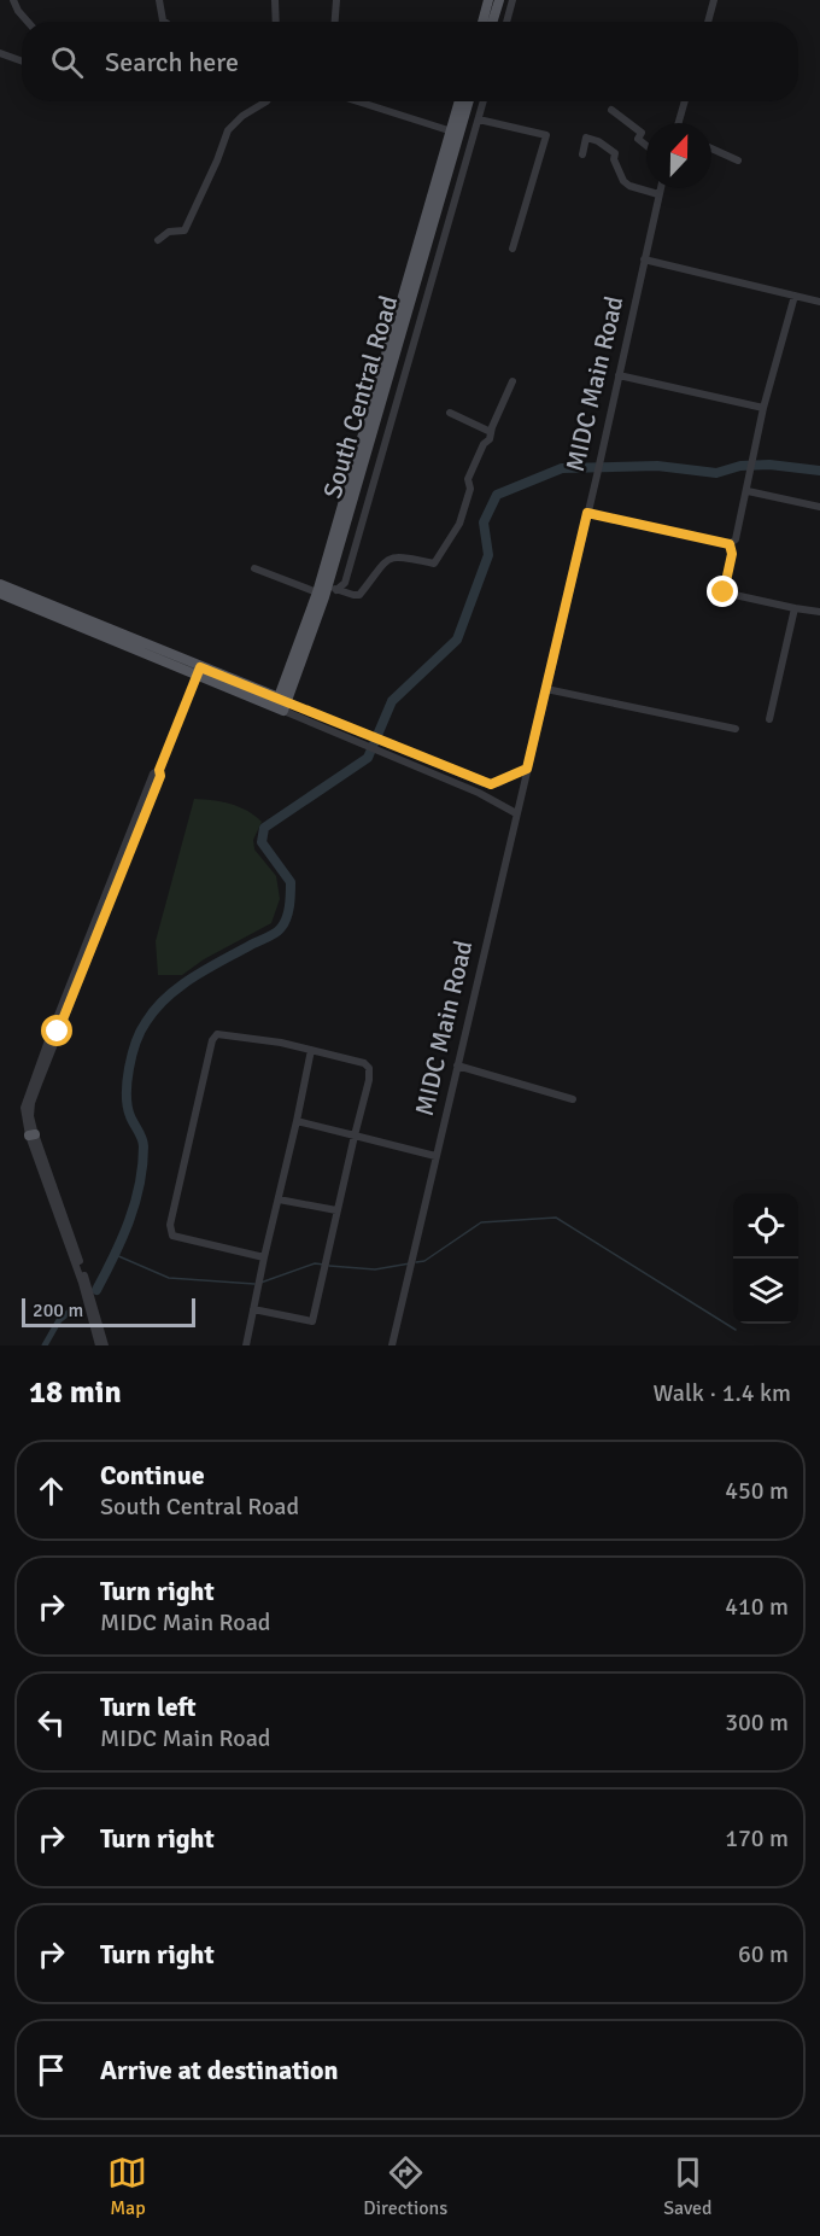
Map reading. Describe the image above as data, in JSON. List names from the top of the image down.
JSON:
{
  "streets": {
    "main road": ["South Central Road"],
    "street": ["MIDC Main Road"]
  },
  "scale_bar": "200 m",
  "north": "top",
  "page": {
    "search": "Search here",
    "scale": "200 m",
    "heading": ["18 min", "Walk · 1.4 km"],
    "list": [
      ["Continue", "South Central Road", "450 m"],
      ["Turn right", "MIDC Main Road", "410 m"],
      ["Turn left", "MIDC Main Road", "300 m"],
      ["Turn right", "170 m"],
      ["Turn right", "60 m"],
      "Arrive at destination"
    ],
    "nav": ["Map", "Directions", "Saved"]
  }
}
